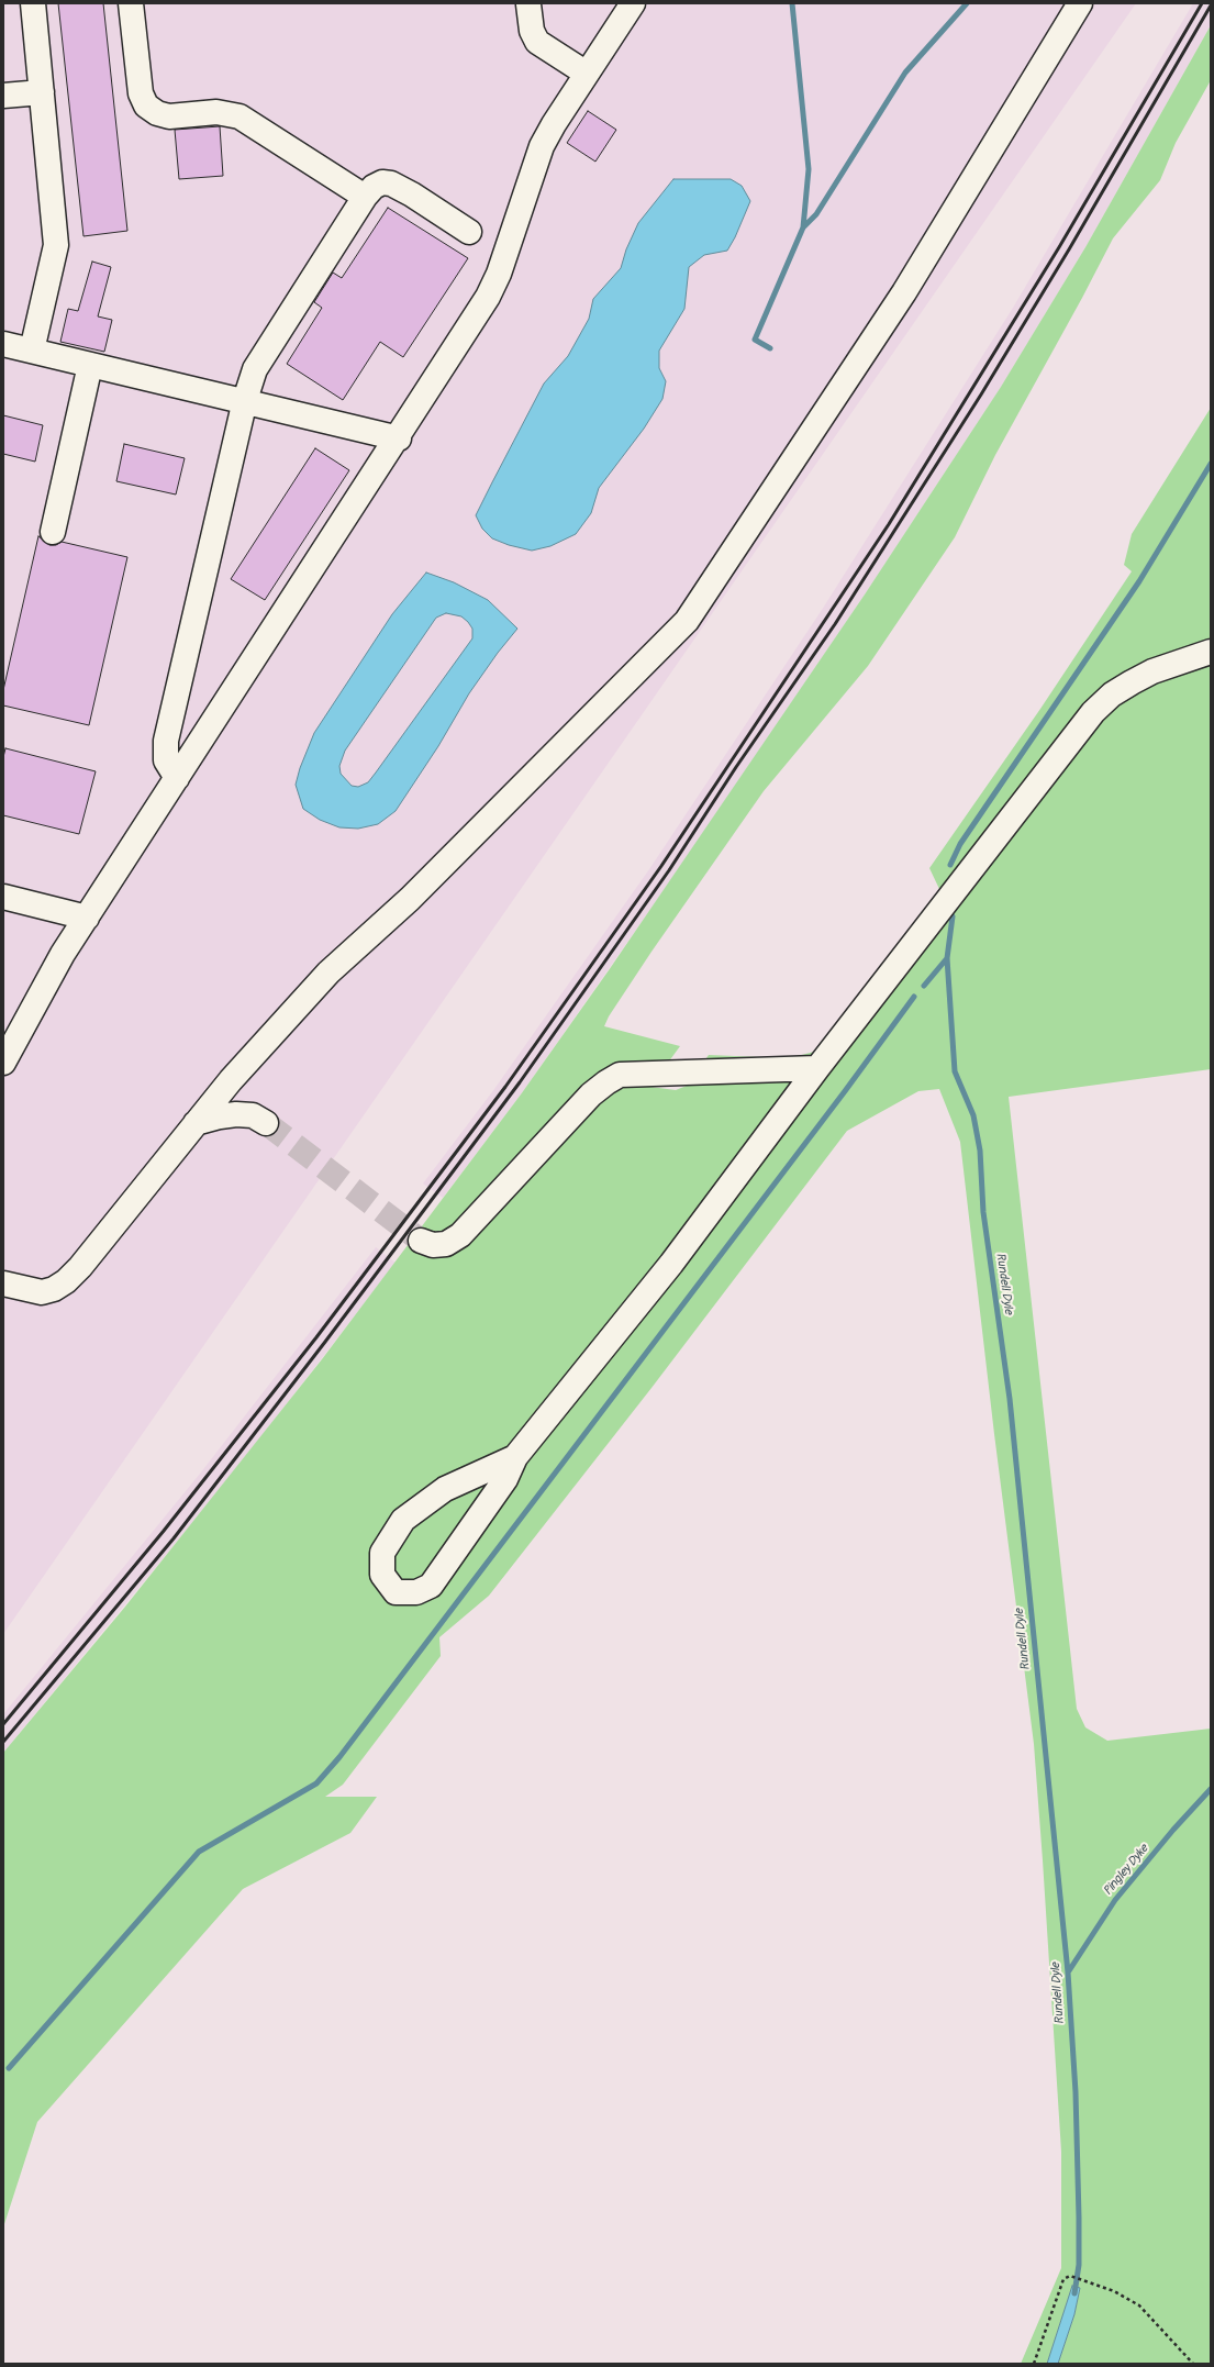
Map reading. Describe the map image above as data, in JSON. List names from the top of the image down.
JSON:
{
  "water": ["Rundell Dyle", "Pingley Dyke"]
}
